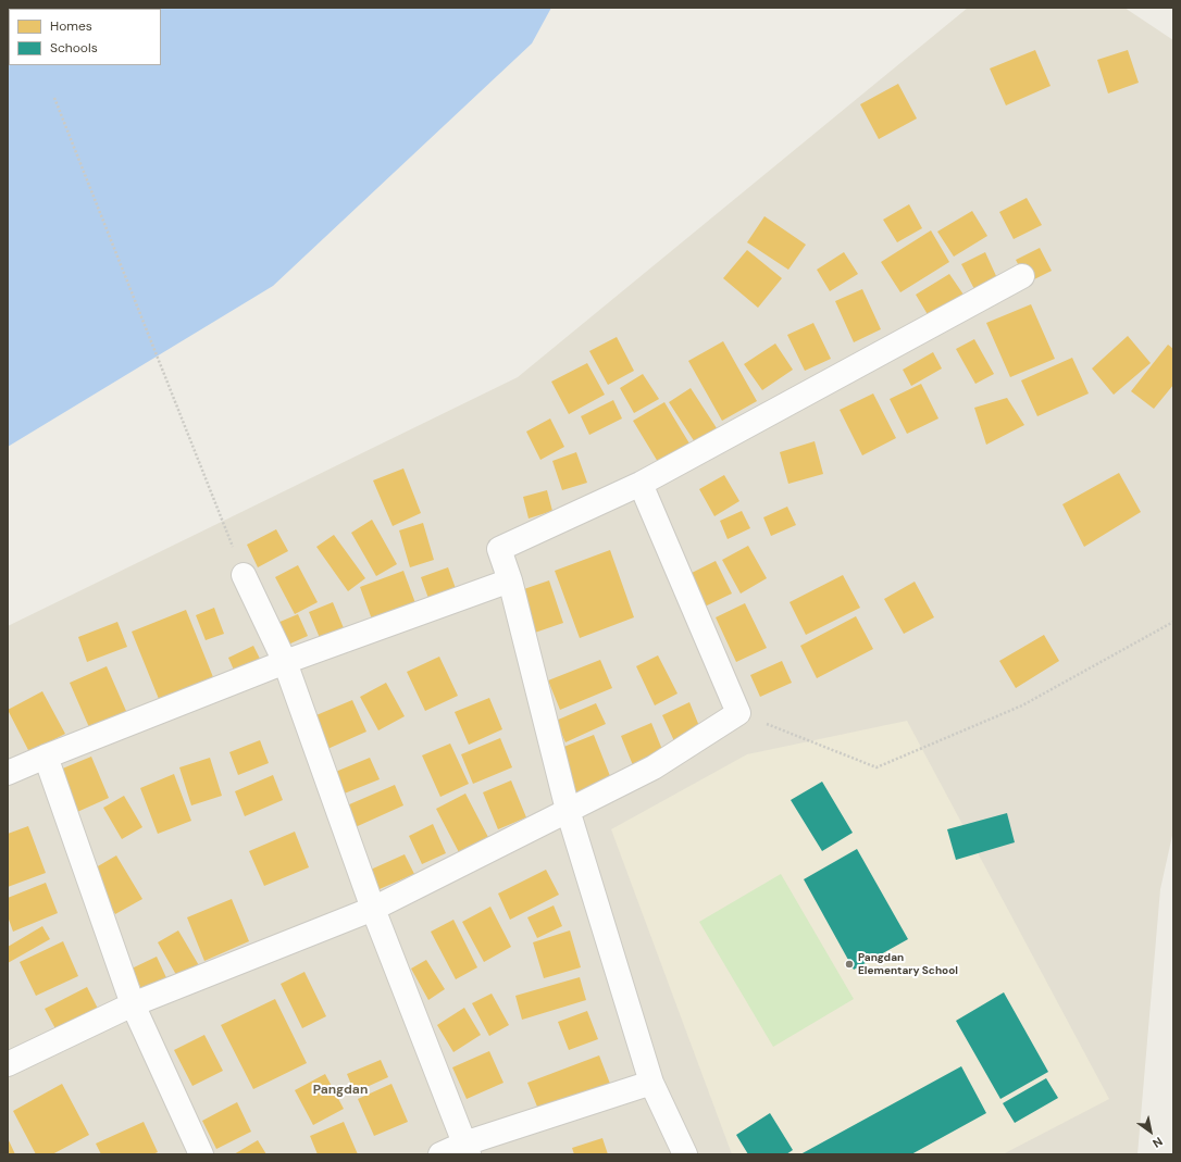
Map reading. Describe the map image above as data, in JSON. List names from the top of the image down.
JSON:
{
  "districts": ["Pangdan"],
  "places": ["Pangdan Elementary School"],
  "legend": ["Homes", "Schools"],
  "north": "bottom right"
}
